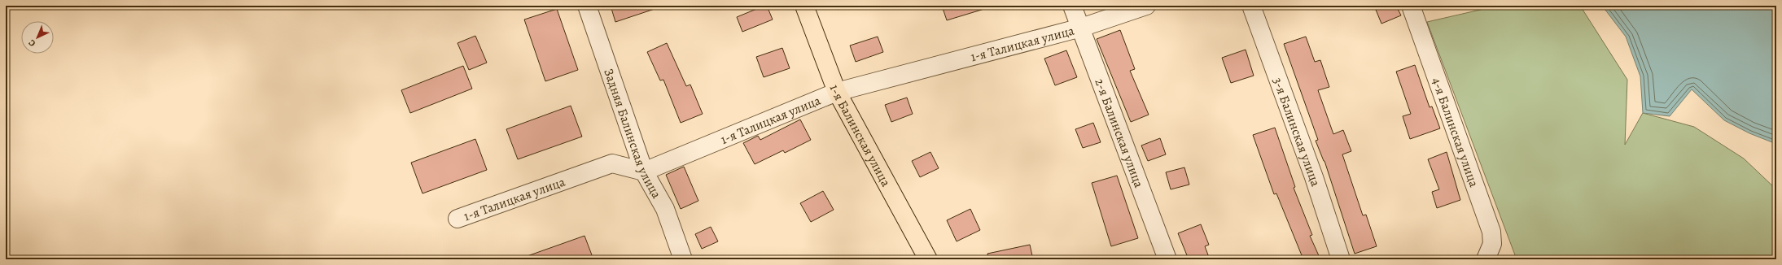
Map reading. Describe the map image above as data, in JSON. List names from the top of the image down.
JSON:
{
  "streets": {
    "main road": ["1-я Балинская улица"],
    "street": [
      "1-я Талицкая улица",
      "Задняя Балинская улица",
      "2-я Балинская улица",
      "3-я Балинская улица",
      "4-я Балинская улица"
    ]
  },
  "crossings": [
    ["1-я Талицкая улица", "Задняя Балинская улица"],
    ["1-я Талицкая улица", "2-я Балинская улица"],
    ["1-я Талицкая улица", "1-я Балинская улица"]
  ],
  "north": "bottom left"
}
